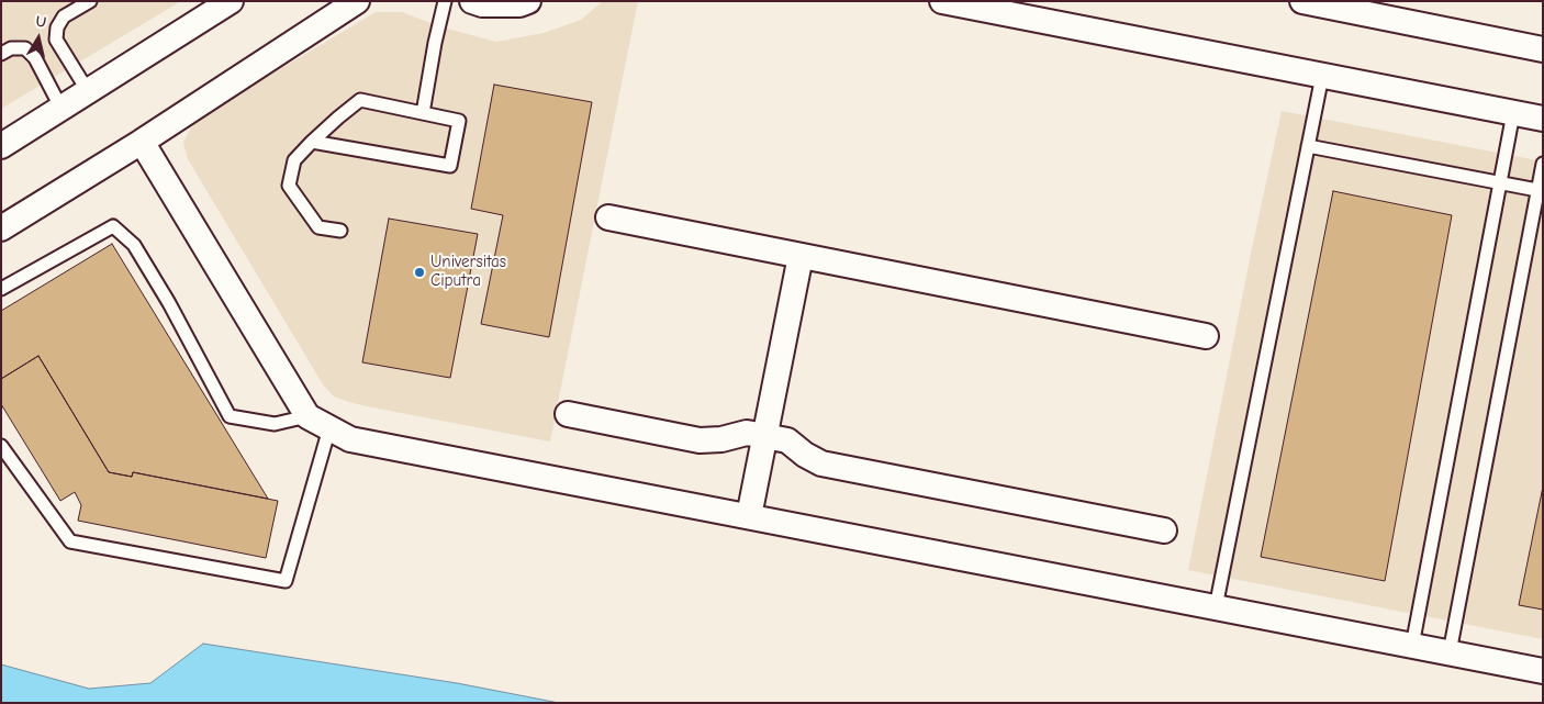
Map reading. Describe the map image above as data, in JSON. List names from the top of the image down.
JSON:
{
  "places": ["Universitas Ciputra"],
  "north": "top"
}
